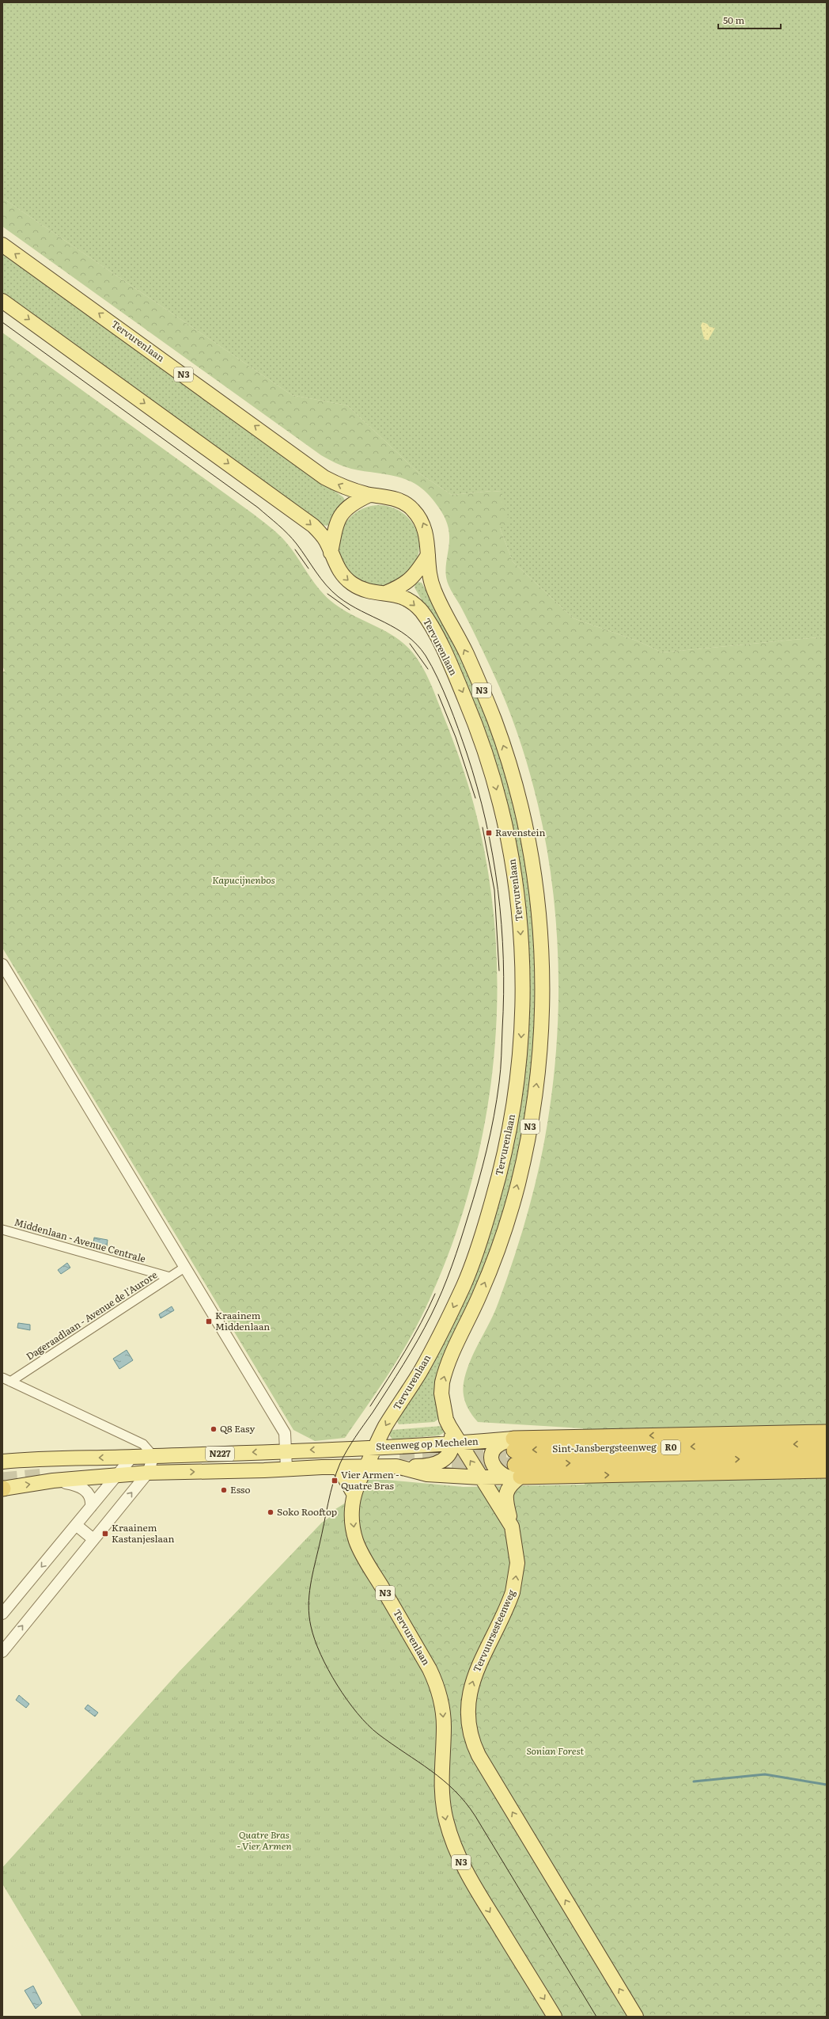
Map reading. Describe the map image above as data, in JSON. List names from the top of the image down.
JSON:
{
  "streets": {
    "highway": ["R0", "Sint-Jansbergsteenweg"],
    "main road": [
      "Tervurenlaan",
      "N3",
      "Steenweg op Mechelen",
      "N227",
      "Tervuursesteenweg"
    ],
    "street": ["Middenlaan - Avenue Centrale", "Dageraadlaan - Avenue de l'Aurore"]
  },
  "crossings": [
    ["Tervurenlaan", "Steenweg op Mechelen"],
    ["Tervurenlaan", "N227"],
    ["Tervurenlaan", "Tervuursesteenweg"],
    ["Middenlaan - Avenue Centrale", "Dageraadlaan - Avenue de l'Aurore"],
    ["Steenweg op Mechelen", "Sint-Jansbergsteenweg"],
    ["Steenweg op Mechelen", "N227"],
    ["Steenweg op Mechelen", "Tervuursesteenweg"],
    ["N227", "Tervuursesteenweg"]
  ],
  "one_way": ["Tervuursesteenweg"],
  "parks": ["Kapucijnenbos", "Sonian Forest", "Quatre Bras - Vier Armen"],
  "places": {
    "transit": [
      "Ravenstein",
      "Kraainem Middenlaan",
      "Vier Armen - Quatre Bras",
      "Kraainem Kastanjeslaan"
    ],
    "other": ["Q8 Easy", "Esso", "Soko Rooftop"]
  },
  "scale_bar": "50 m"
}
